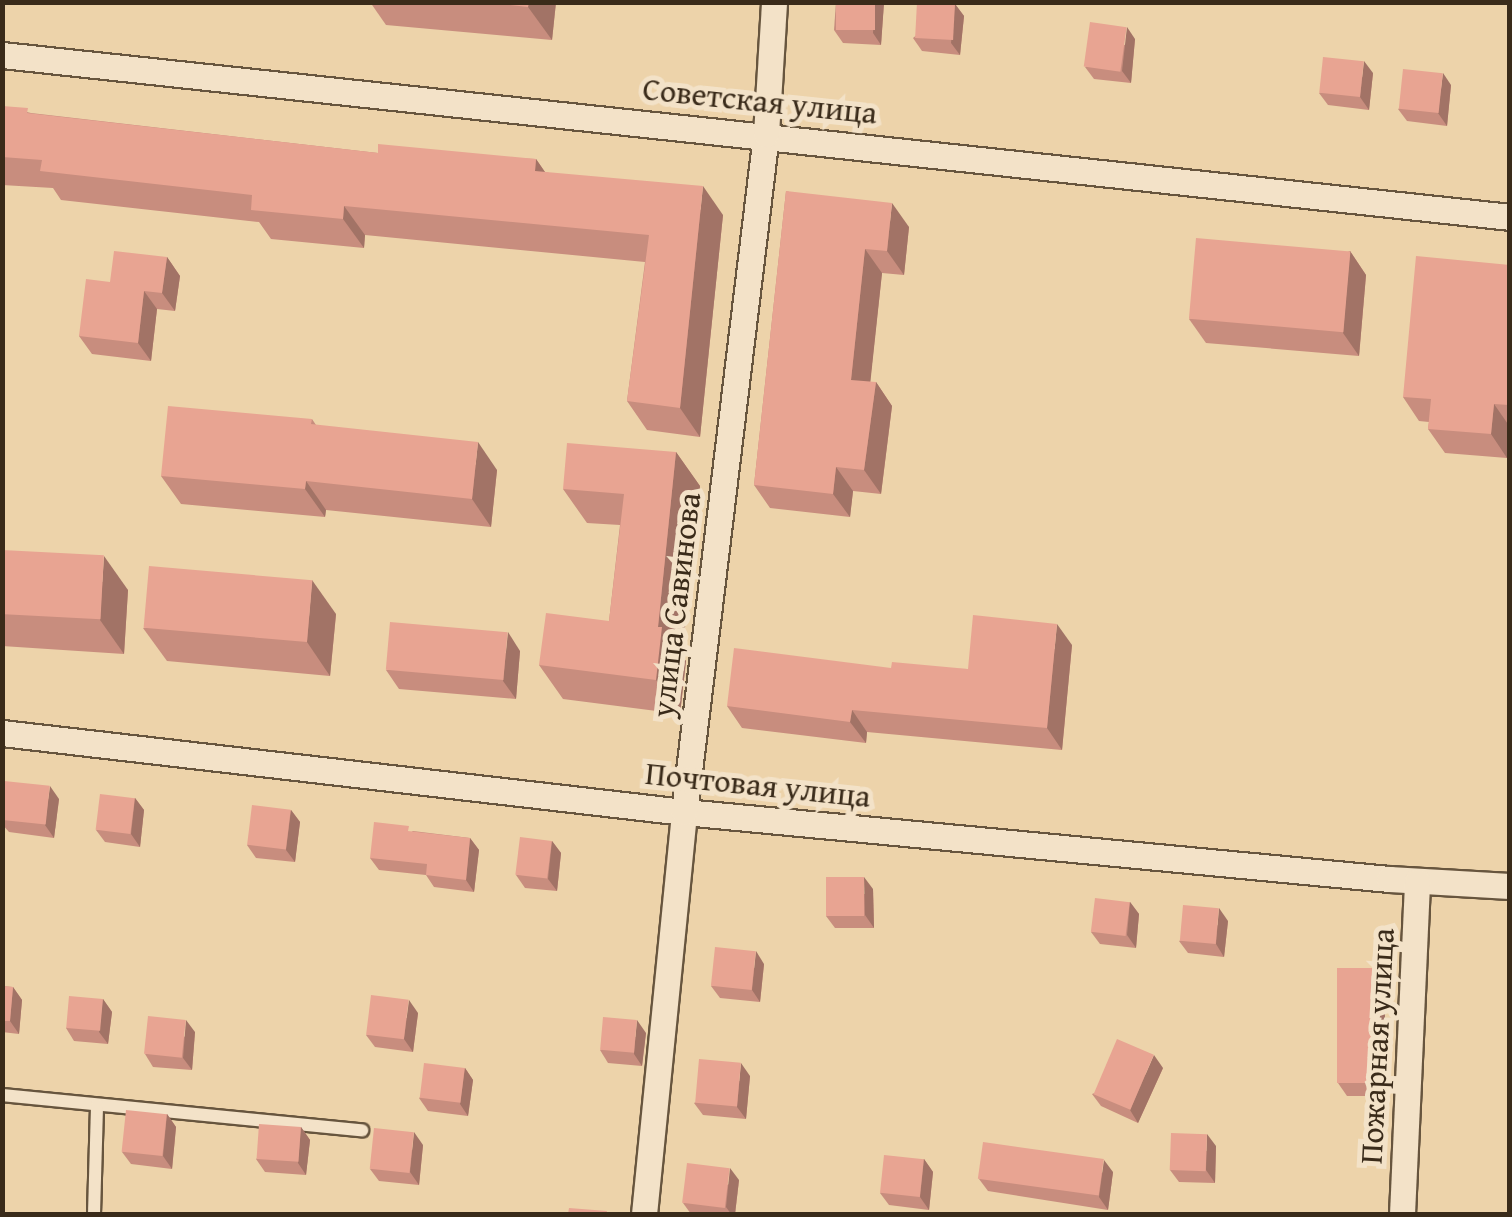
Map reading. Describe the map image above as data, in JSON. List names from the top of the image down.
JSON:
{
  "streets": {
    "street": [
      "Советская улица",
      "улица Савинова",
      "Почтовая улица",
      "Пожарная улица"
    ]
  },
  "crossings": [
    ["Советская улица", "улица Савинова"],
    ["улица Савинова", "Почтовая улица"],
    ["Почтовая улица", "Пожарная улица"]
  ]
}
